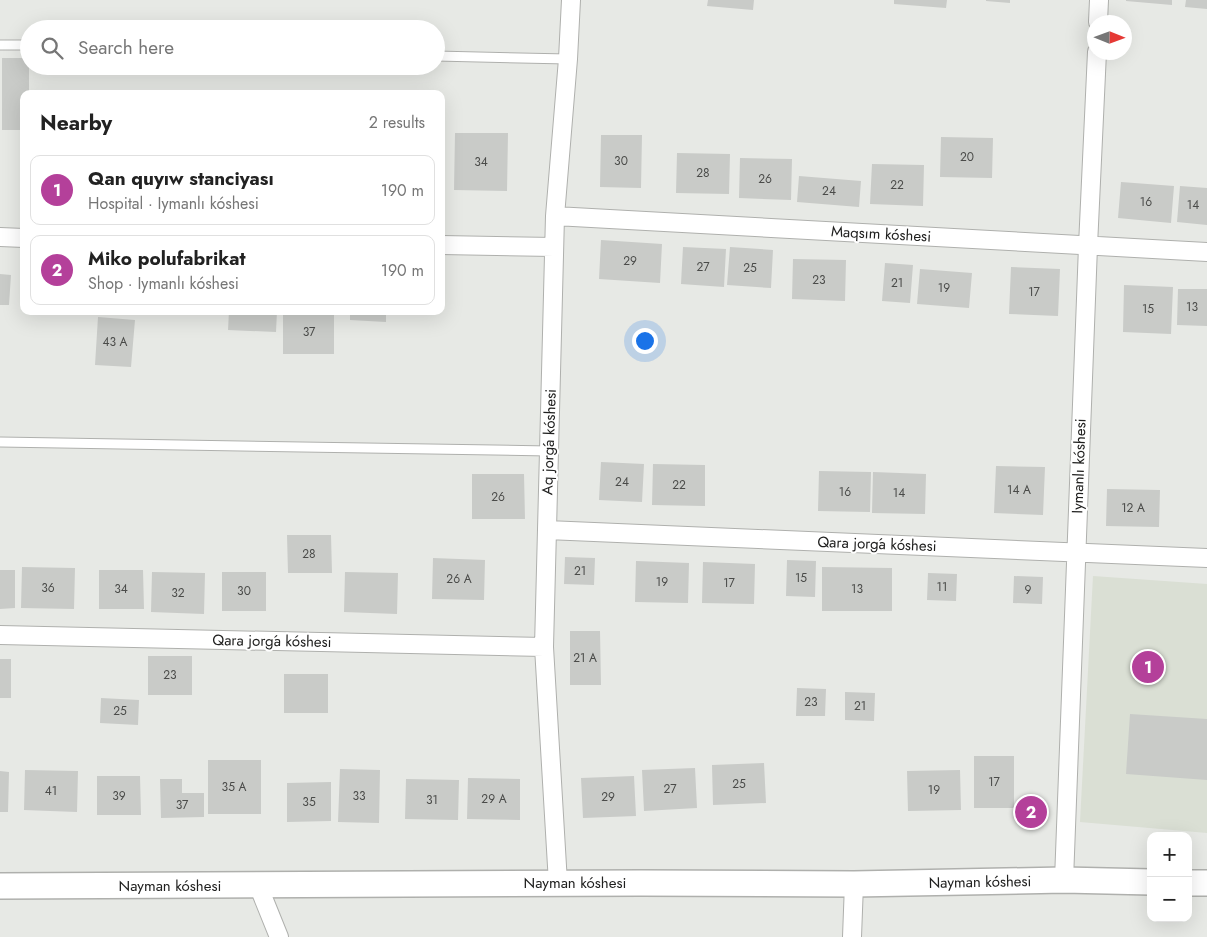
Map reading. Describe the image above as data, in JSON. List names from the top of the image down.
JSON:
{
  "streets": {
    "main road": ["Nayman kóshesi"],
    "street": [
      "Maqsım kóshesi",
      "Aq jorǵa kóshesi",
      "Iymanlı kóshesi",
      "Qara jorǵa kóshesi"
    ]
  },
  "crossings": [
    ["Maqsım kóshesi", "Aq jorǵa kóshesi"],
    ["Maqsım kóshesi", "Iymanlı kóshesi"],
    ["Aq jorǵa kóshesi", "Qara jorǵa kóshesi"],
    ["Aq jorǵa kóshesi", "Nayman kóshesi"],
    ["Iymanlı kóshesi", "Qara jorǵa kóshesi"],
    ["Iymanlı kóshesi", "Nayman kóshesi"]
  ],
  "house_numbers": [
    "20",
    "30",
    "34",
    "28",
    "26",
    "22",
    "24",
    "16",
    "14",
    "29",
    "27",
    "25",
    "23",
    "21",
    "19",
    "17",
    "13",
    "15",
    "37",
    "43 А",
    "24",
    "22",
    "14 А",
    "16",
    "14",
    "26",
    "12 А",
    "28",
    "21",
    "15",
    "26 А",
    "19",
    "17",
    "11",
    "36",
    "34",
    "13",
    "9",
    "30",
    "32",
    "21 А",
    "23",
    "23",
    "21",
    "25",
    "17",
    "25",
    "35 А",
    "27",
    "19",
    "41",
    "39",
    "33",
    "29",
    "29 А",
    "31",
    "35",
    "37"
  ],
  "north": "right",
  "page": {
    "search": "Search here",
    "heading": ["Nearby", "2 results"],
    "list": [
      {
        "mark": "1",
        "name": "Qan quyıw stanciyası",
        "note": "Hospital · Iymanlı kóshesi",
        "value": "190 m"
      },
      {
        "mark": "2",
        "name": "Miko polufabrikat",
        "note": "Shop · Iymanlı kóshesi",
        "value": "190 m"
      }
    ],
    "pins": ["1", "2"],
    "map_buttons": ["+", "−"]
  }
}
